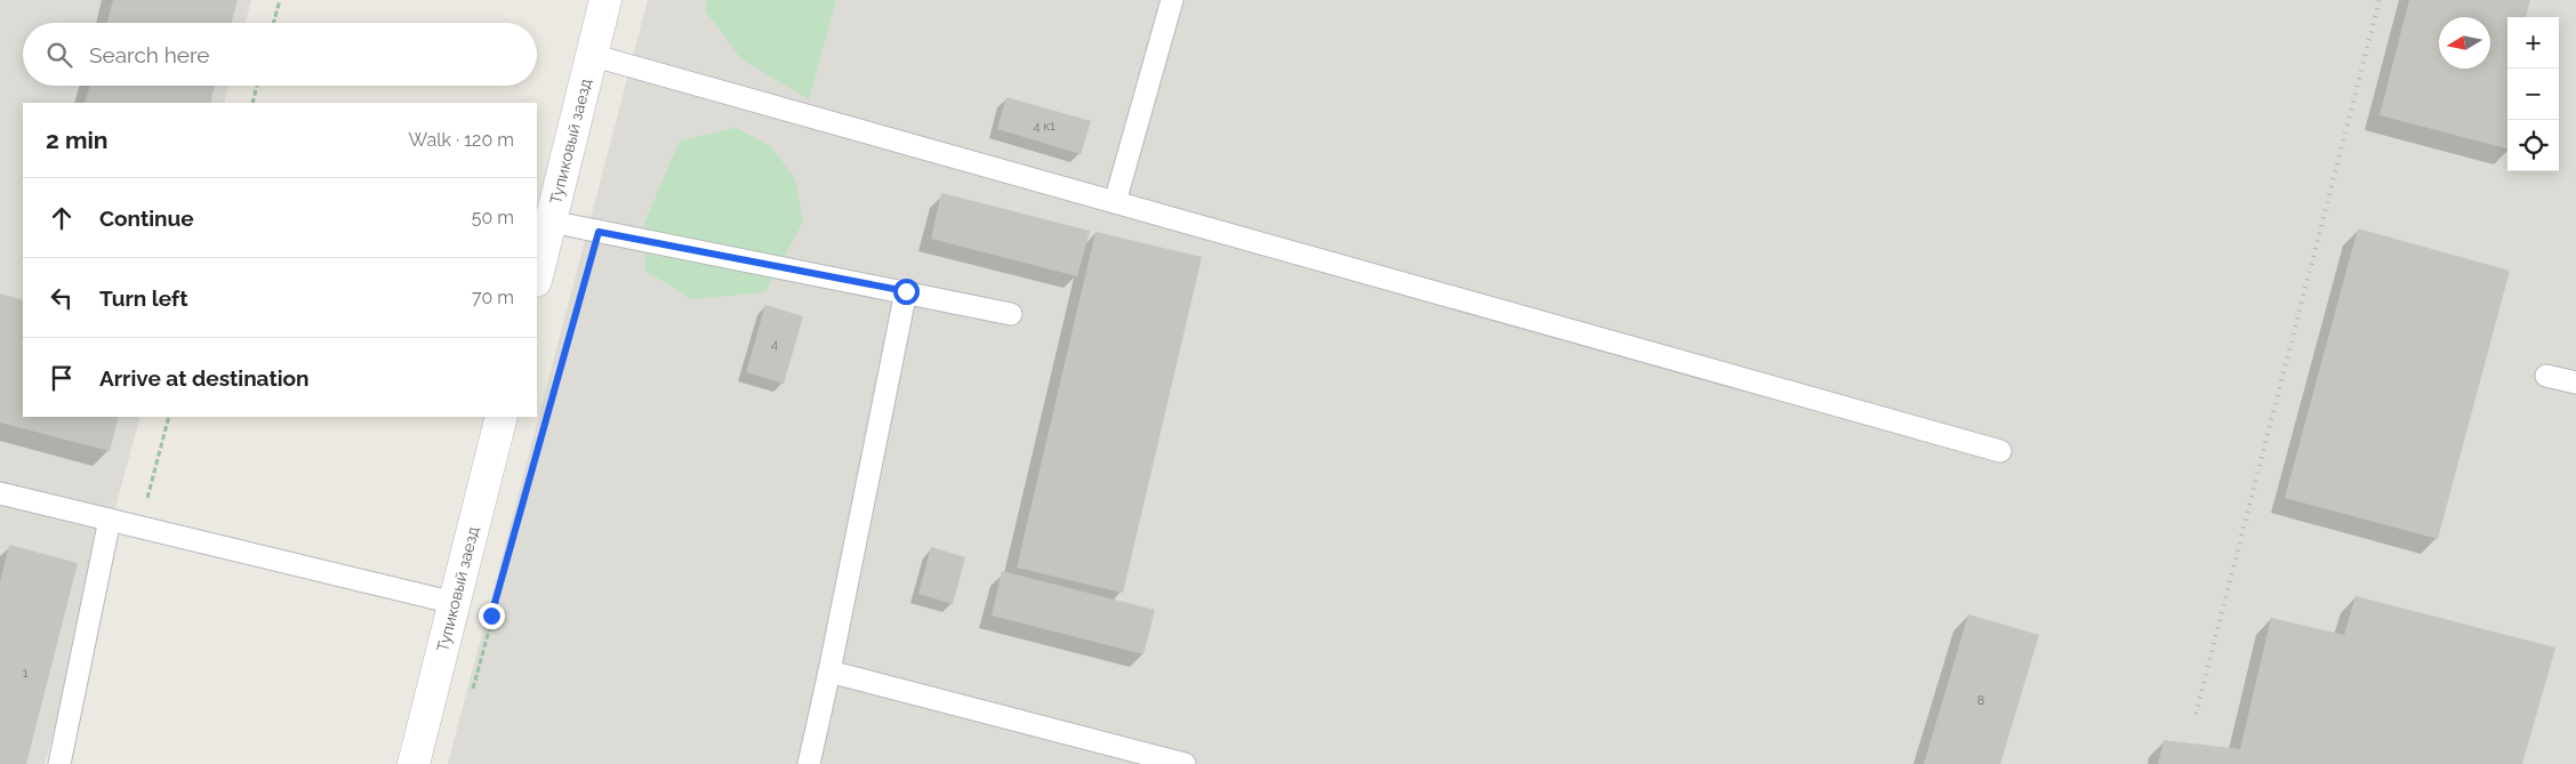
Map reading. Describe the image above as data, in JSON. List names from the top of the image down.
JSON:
{
  "streets": {
    "street": ["Тупиковый заезд"]
  },
  "house_numbers": [
    "4 к1",
    "4",
    "1",
    "8"
  ],
  "north": "left",
  "page": {
    "map_buttons": ["+", "−"],
    "search": "Search here",
    "heading": ["2 min", "Walk · 120 m"],
    "list": [
      ["Continue", "50 m"],
      ["Turn left", "70 m"],
      "Arrive at destination"
    ]
  }
}
